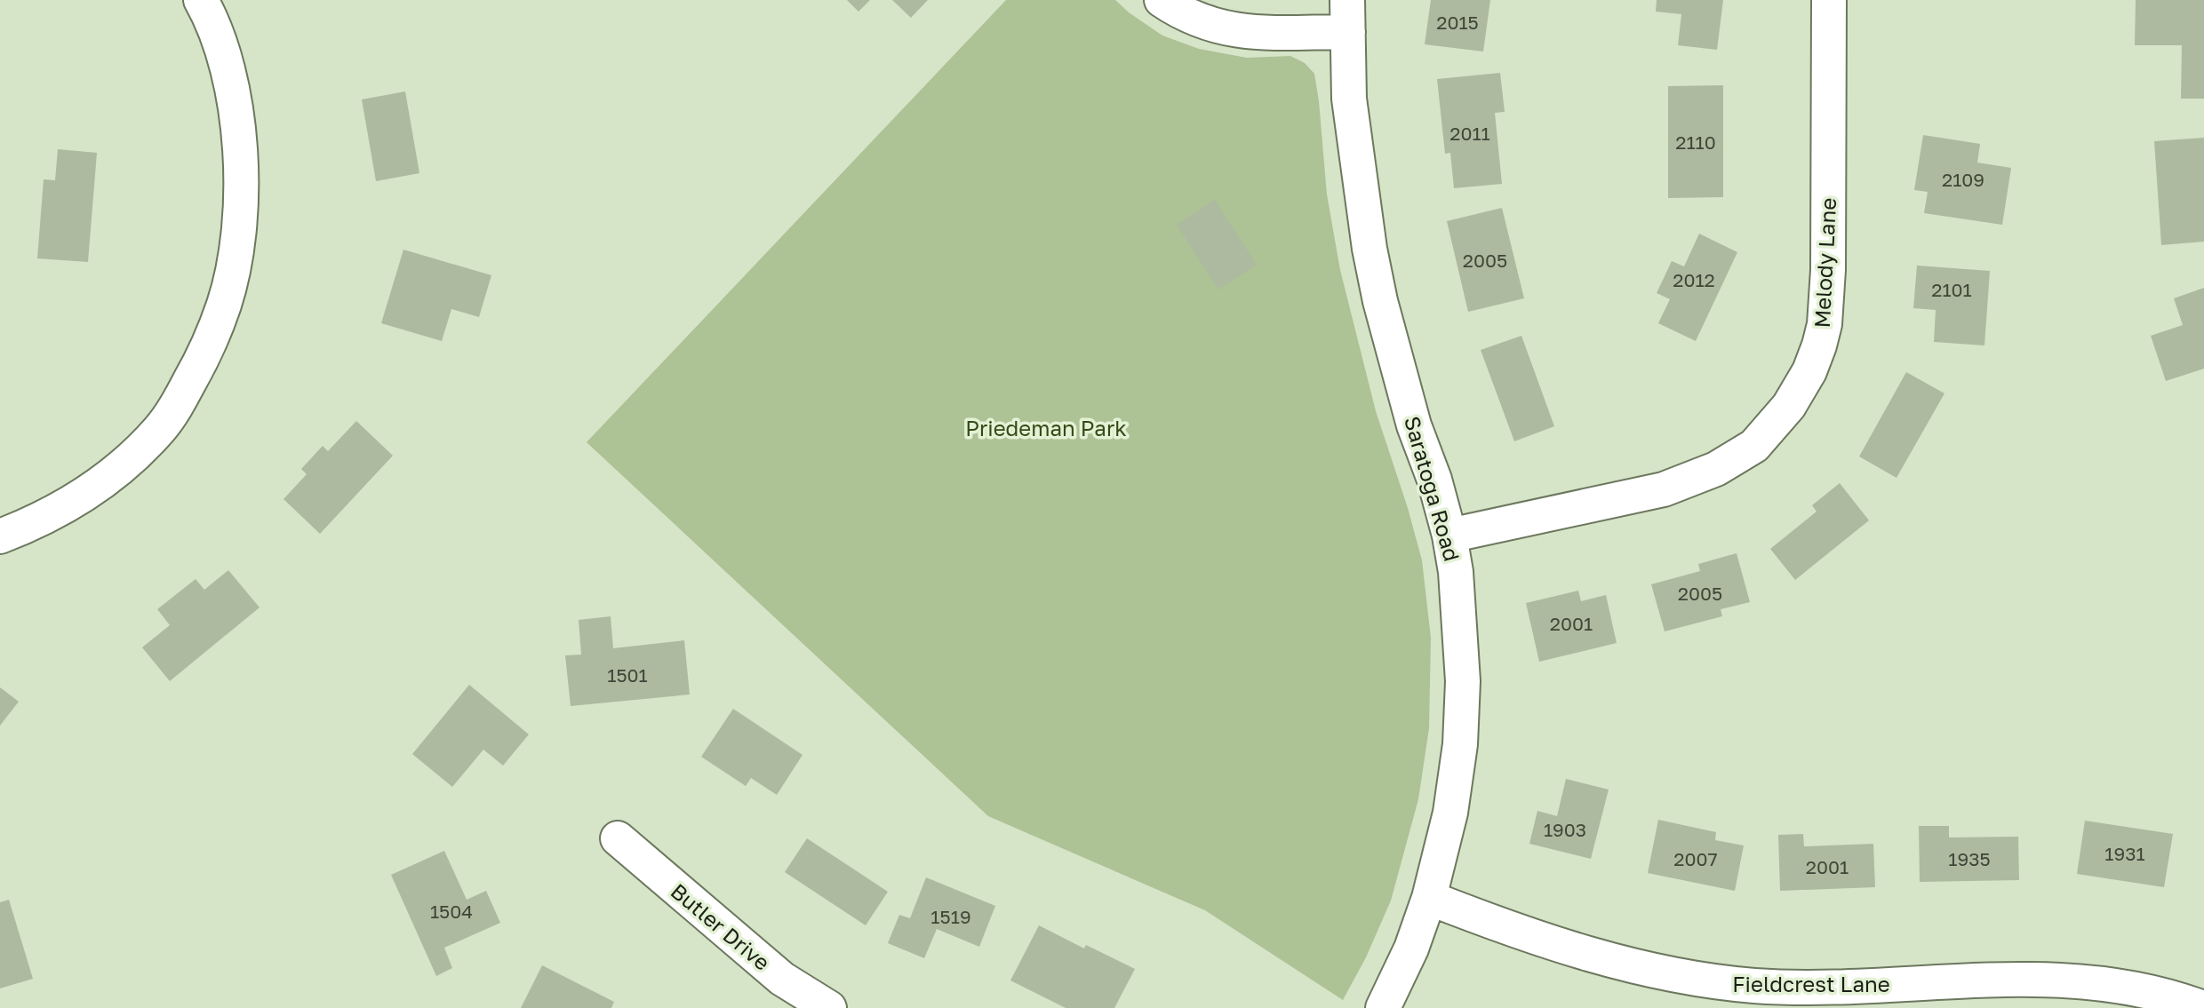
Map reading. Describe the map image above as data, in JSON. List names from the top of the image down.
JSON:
{
  "streets": {
    "street": [
      "Melody Lane",
      "Saratoga Road",
      "Butler Drive",
      "Fieldcrest Lane"
    ]
  },
  "crossings": [
    ["Melody Lane", "Saratoga Road"],
    ["Saratoga Road", "Fieldcrest Lane"]
  ],
  "parks": ["Priedeman Park"],
  "house_numbers": [
    "2015",
    "2011",
    "2110",
    "2109",
    "2005",
    "2012",
    "2101",
    "2005",
    "2001",
    "1501",
    "1903",
    "1931",
    "2007",
    "1935",
    "2001",
    "1504",
    "1519"
  ]
}
